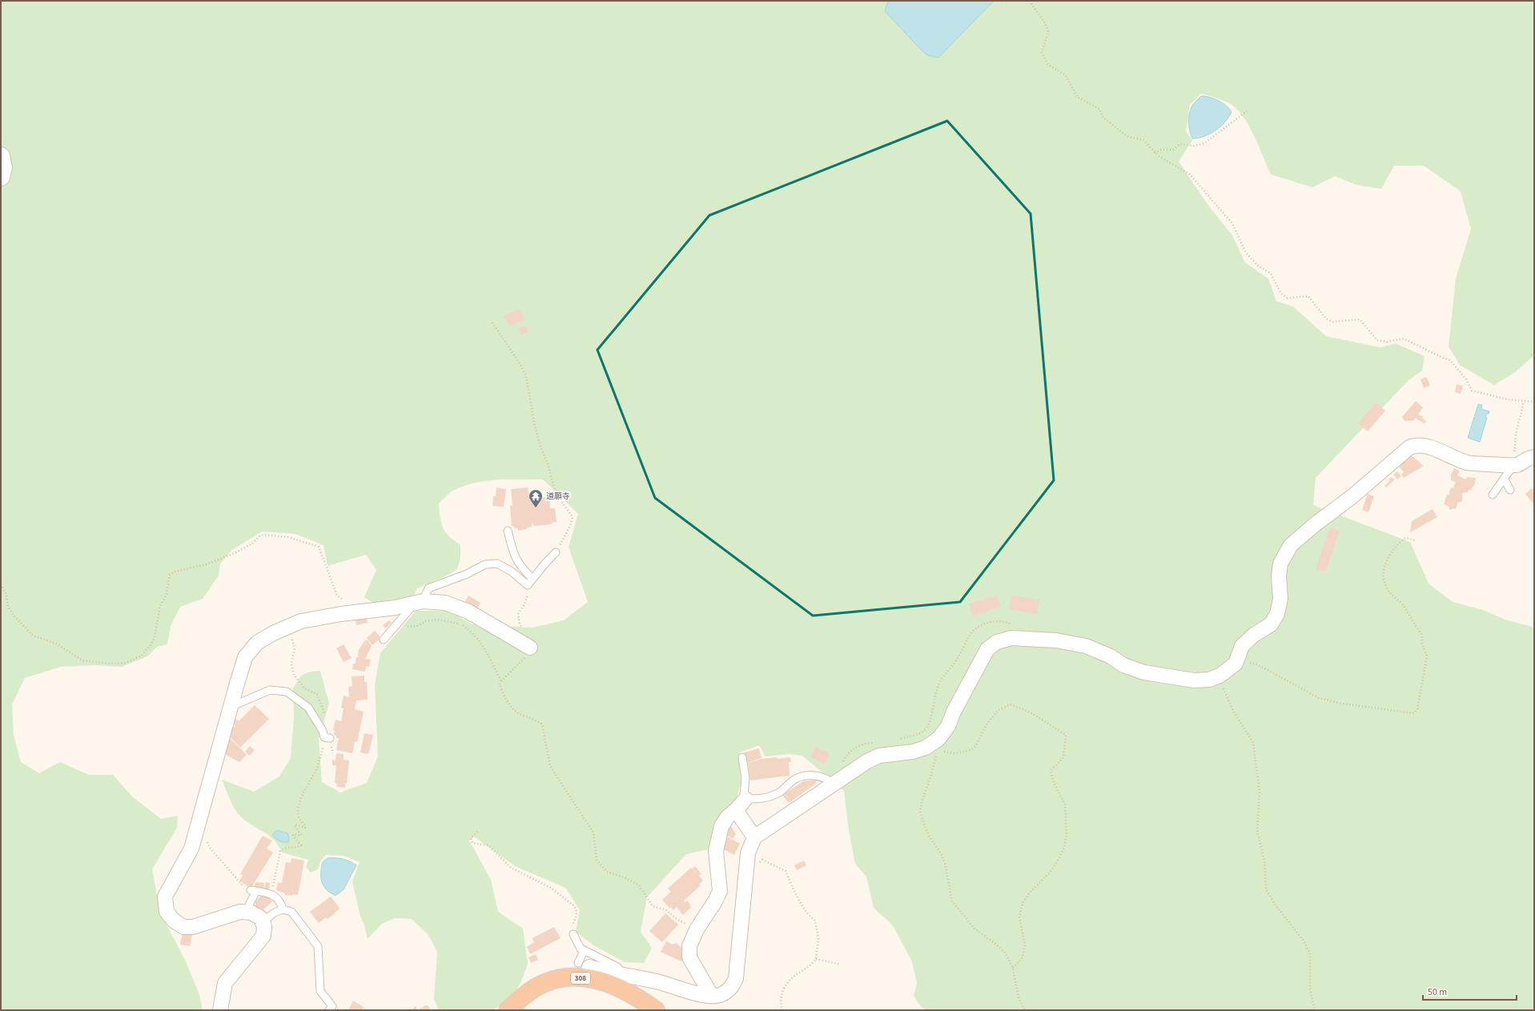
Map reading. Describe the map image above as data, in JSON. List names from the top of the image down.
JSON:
{
  "streets": {
    "highway": ["308"]
  },
  "places": {
    "temple": ["道願寺"]
  },
  "scale_bar": "50 m"
}
